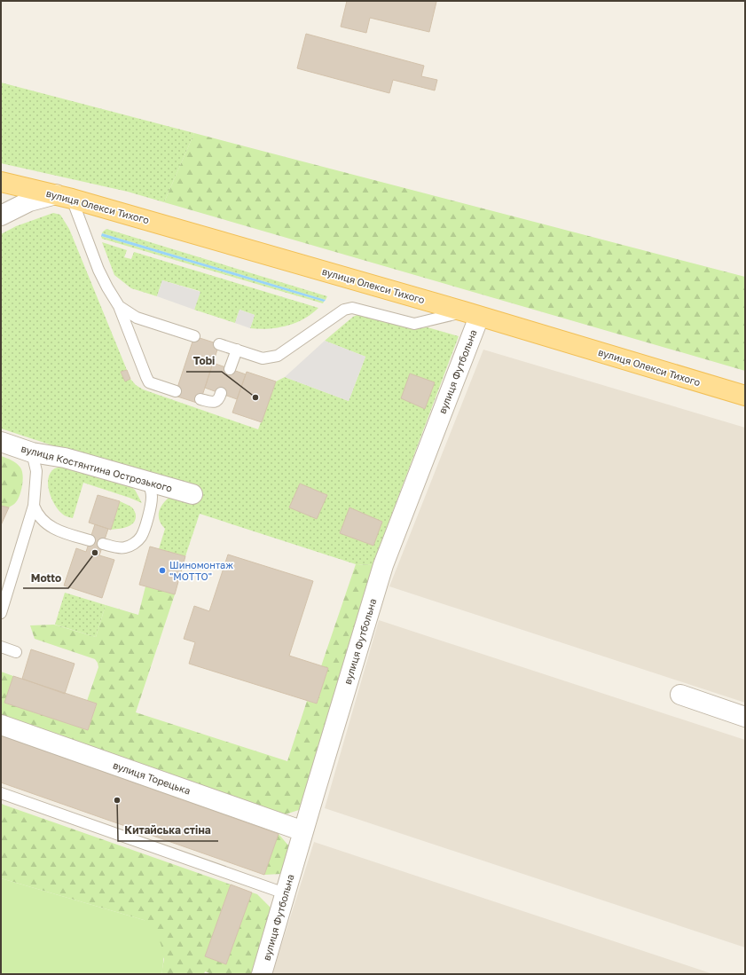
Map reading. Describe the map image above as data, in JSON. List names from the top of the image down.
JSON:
{
  "streets": {
    "main road": ["вулиця Олекси Тихого"],
    "street": ["вулиця Футбольна", "вулиця Костянтина Острозького", "вулиця Торецька"]
  },
  "crossings": [
    ["вулиця Олекси Тихого", "вулиця Футбольна"],
    ["вулиця Футбольна", "вулиця Торецька"]
  ],
  "places": [
    "Tobi",
    "Motto",
    "Шиномонтаж \"МОТТО\"",
    "Китайська стіна"
  ]
}
